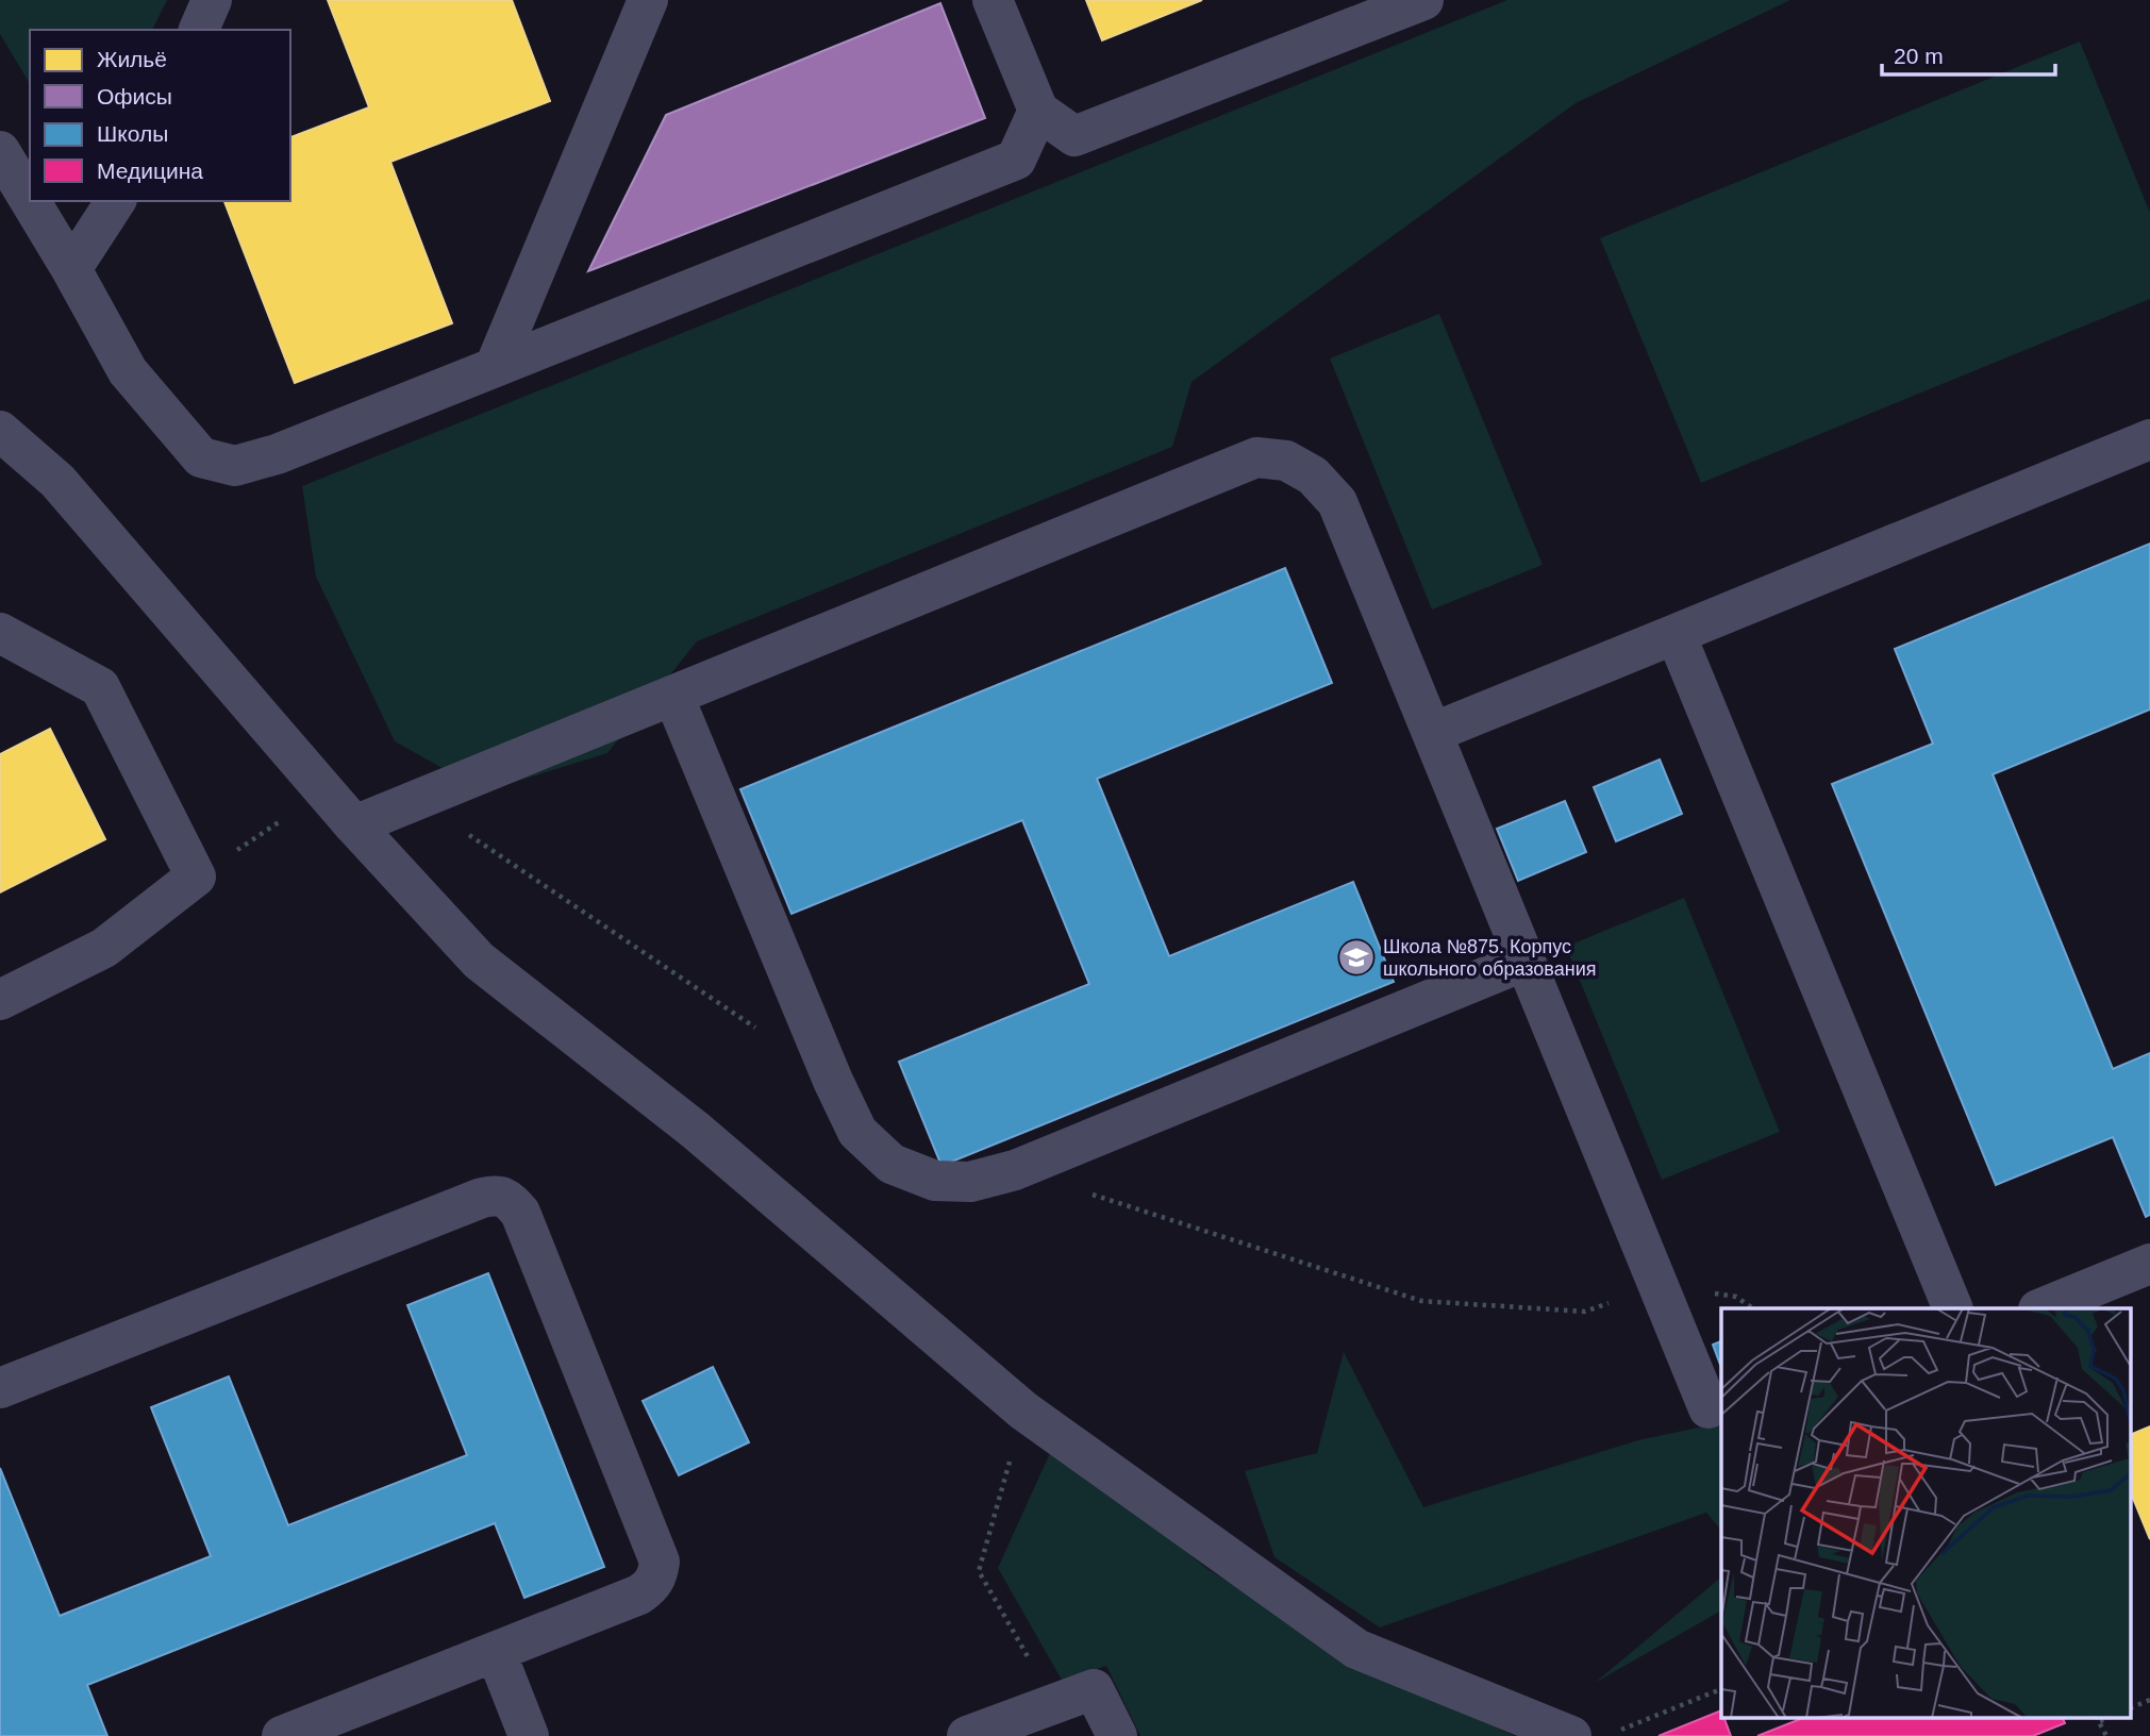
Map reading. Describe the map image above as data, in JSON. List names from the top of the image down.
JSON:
{
  "places": {
    "school or university": ["Школа №875. Корпус школьного образования"]
  },
  "legend": [
    "Жильё",
    "Офисы",
    "Школы",
    "Медицина"
  ],
  "scale_bar": "20 m"
}
